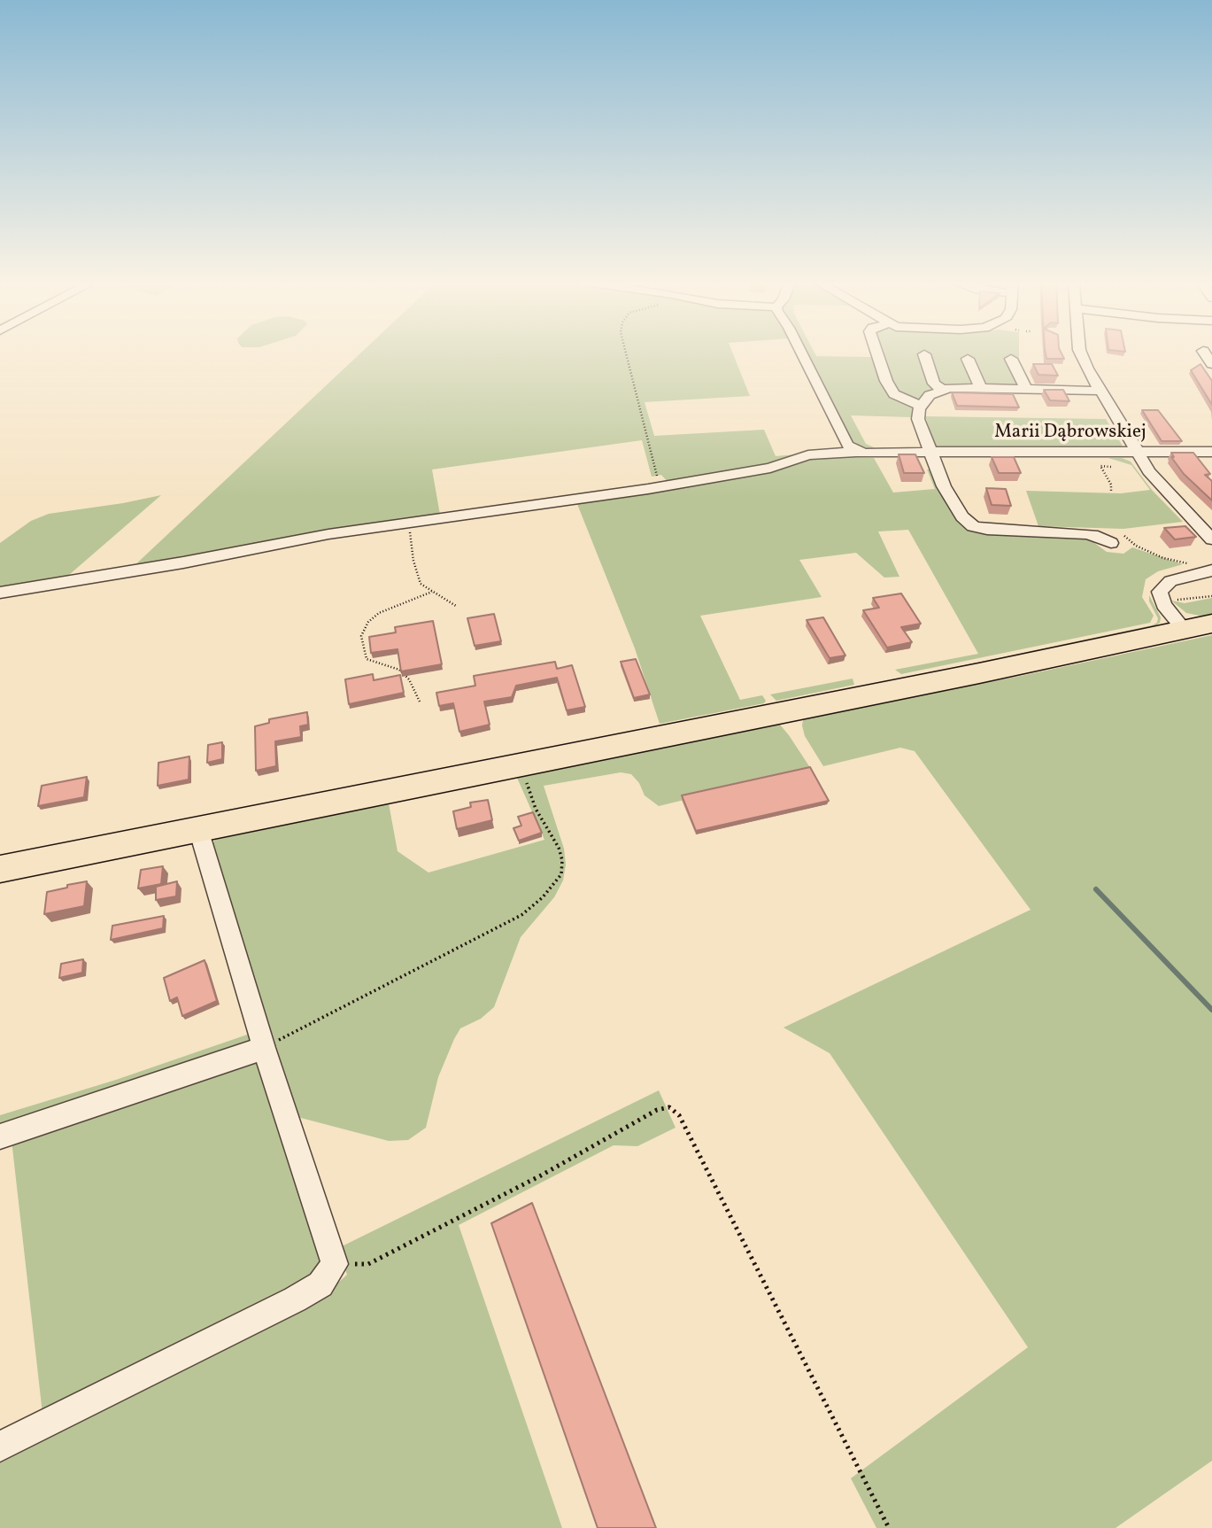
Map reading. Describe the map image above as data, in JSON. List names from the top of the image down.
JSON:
{
  "streets": {
    "street": ["Marii Dąbrowskiej"]
  }
}
